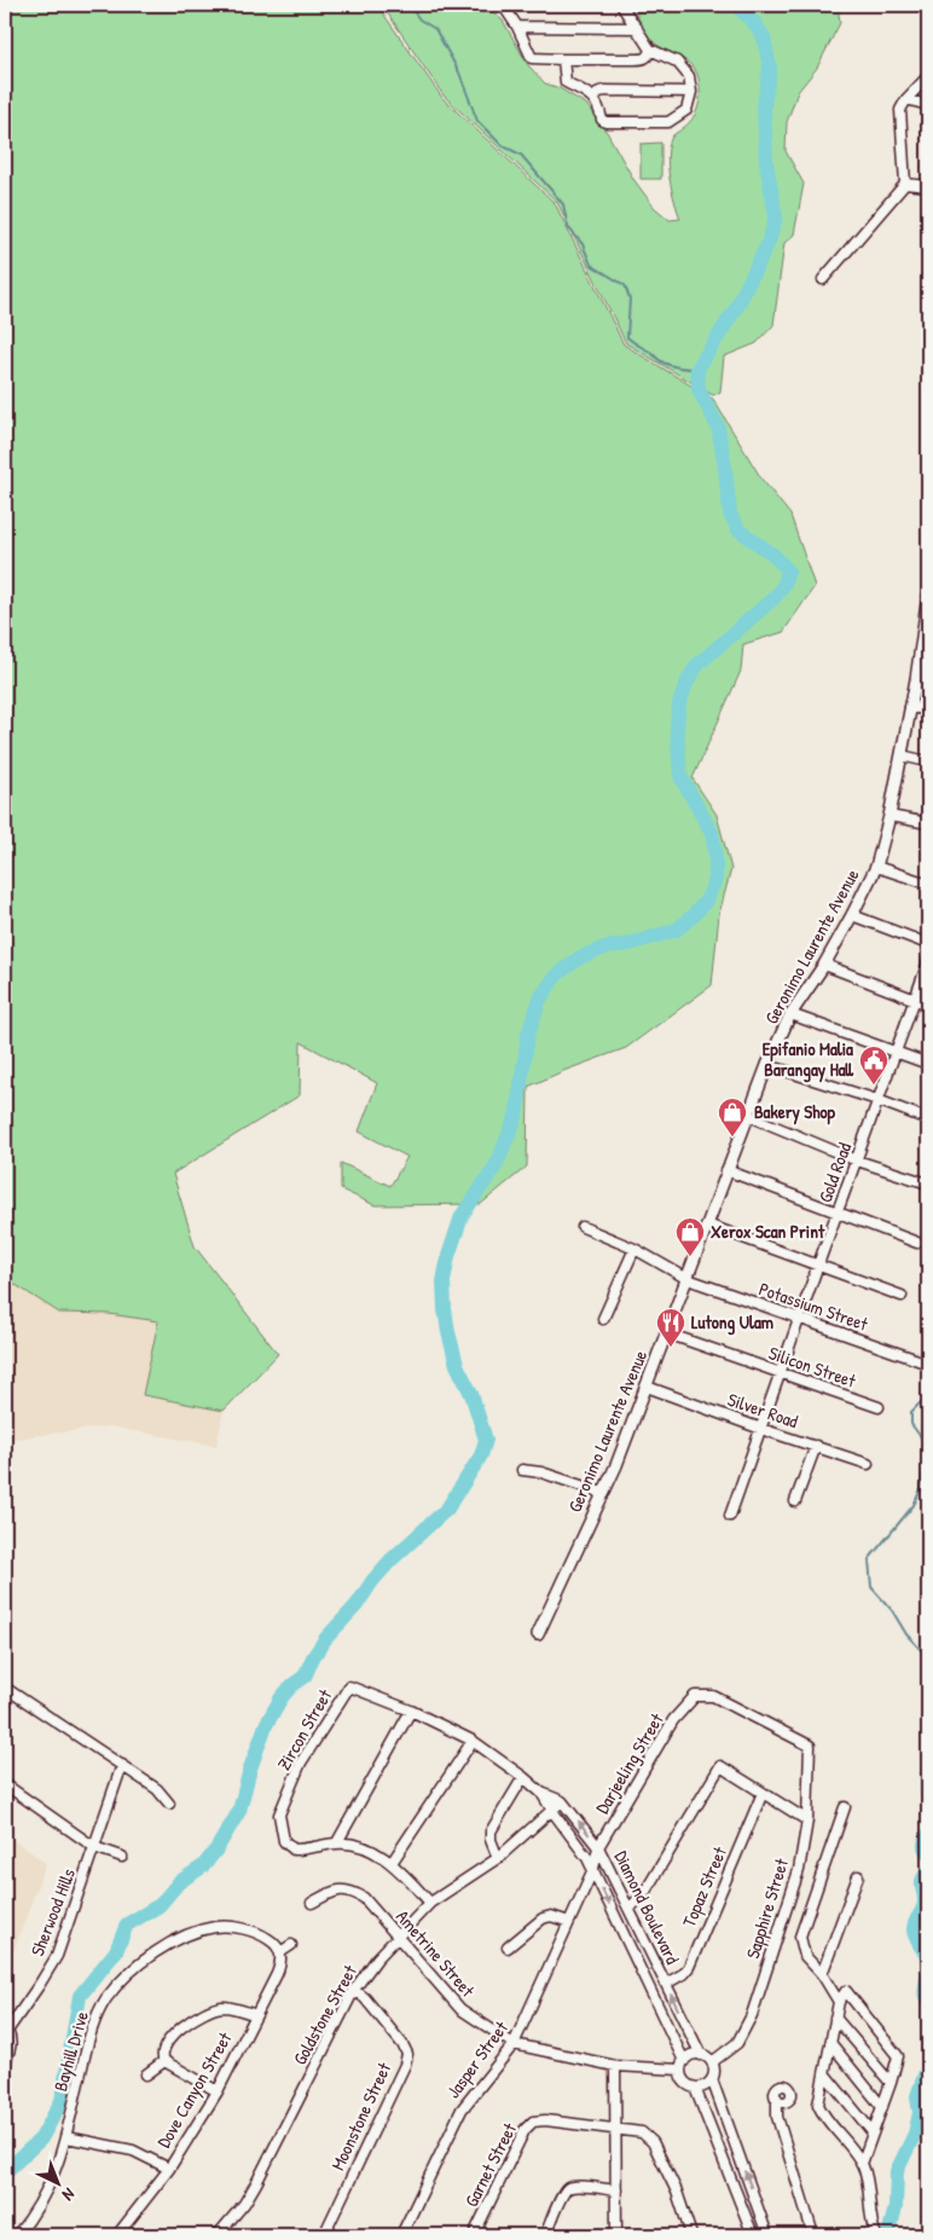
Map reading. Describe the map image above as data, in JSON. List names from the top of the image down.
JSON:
{
  "streets": {
    "street": [
      "Geronimo Laurente Avenue",
      "Gold Road",
      "Potassium Street",
      "Silicon Street",
      "Silver Road",
      "Zircon Street",
      "Darjeeling Street",
      "Topaz Street",
      "Diamond Boulevard",
      "Sapphire Street",
      "Sherwood Hills",
      "Ametrine Street",
      "Goldstone Street",
      "Bayhill Drive",
      "Jasper Street",
      "Dove Canyon Street",
      "Moonstone Street",
      "Garnet Street"
    ]
  },
  "crossings": [
    ["Geronimo Laurente Avenue", "Potassium Street"],
    ["Geronimo Laurente Avenue", "Silicon Street"],
    ["Geronimo Laurente Avenue", "Silver Road"],
    ["Gold Road", "Potassium Street"],
    ["Gold Road", "Silicon Street"],
    ["Gold Road", "Silver Road"],
    ["Zircon Street", "Diamond Boulevard"],
    ["Darjeeling Street", "Diamond Boulevard"],
    ["Darjeeling Street", "Sapphire Street"],
    ["Darjeeling Street", "Jasper Street"],
    ["Topaz Street", "Diamond Boulevard"],
    ["Diamond Boulevard", "Sapphire Street"],
    ["Diamond Boulevard", "Ametrine Street"],
    ["Diamond Boulevard", "Goldstone Street"],
    ["Diamond Boulevard", "Jasper Street"],
    ["Sapphire Street", "Ametrine Street"],
    ["Ametrine Street", "Goldstone Street"],
    ["Ametrine Street", "Jasper Street"],
    ["Goldstone Street", "Moonstone Street"],
    ["Bayhill Drive", "Dove Canyon Street"]
  ],
  "places": {
    "public building": ["Epifanio Malia Barangay Hall"],
    "shop": ["Bakery Shop", "Xerox Scan Print"],
    "restaurant": ["Lutong Ulam"]
  },
  "north": "bottom right"
}
